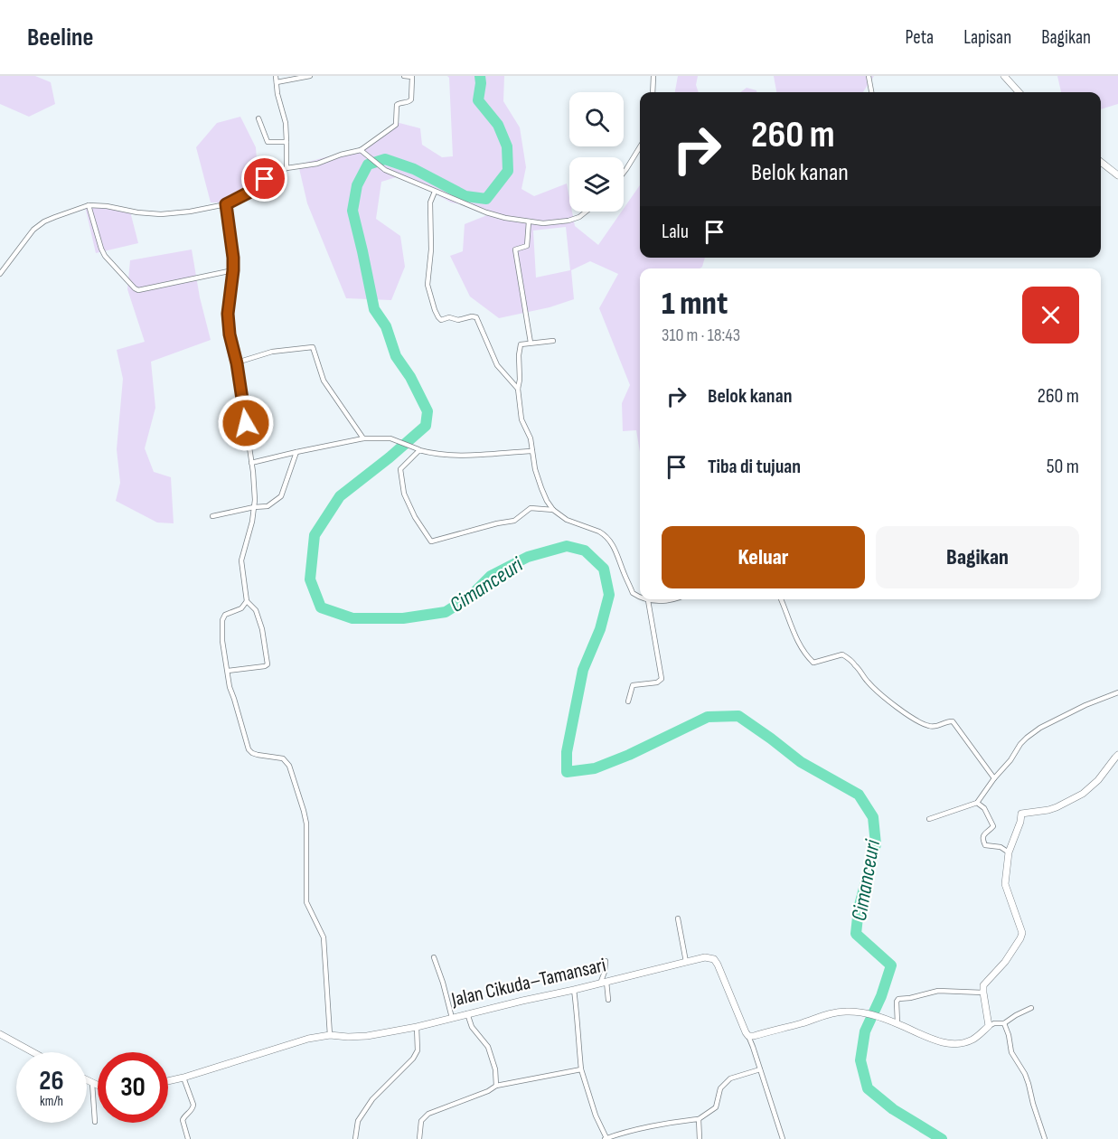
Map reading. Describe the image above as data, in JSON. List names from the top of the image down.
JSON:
{
  "streets": {
    "street": ["Jalan Cikuda–Tamansari"]
  },
  "water": ["Cimanceuri"],
  "page": {
    "header": "Beeline",
    "nav": ["Peta", "Lapisan", "Bagikan"],
    "turn": ["260 m", "Belok kanan"],
    "then": "Lalu",
    "heading": ["1 mnt", "310 m · 18:43"],
    "list": [
      {
        "name": "Belok kanan",
        "value": "260 m"
      },
      {
        "name": "Tiba di tujuan",
        "value": "50 m"
      }
    ],
    "buttons": ["Keluar", "Bagikan"],
    "speed": "26 km/h",
    "limit": "30"
  }
}
